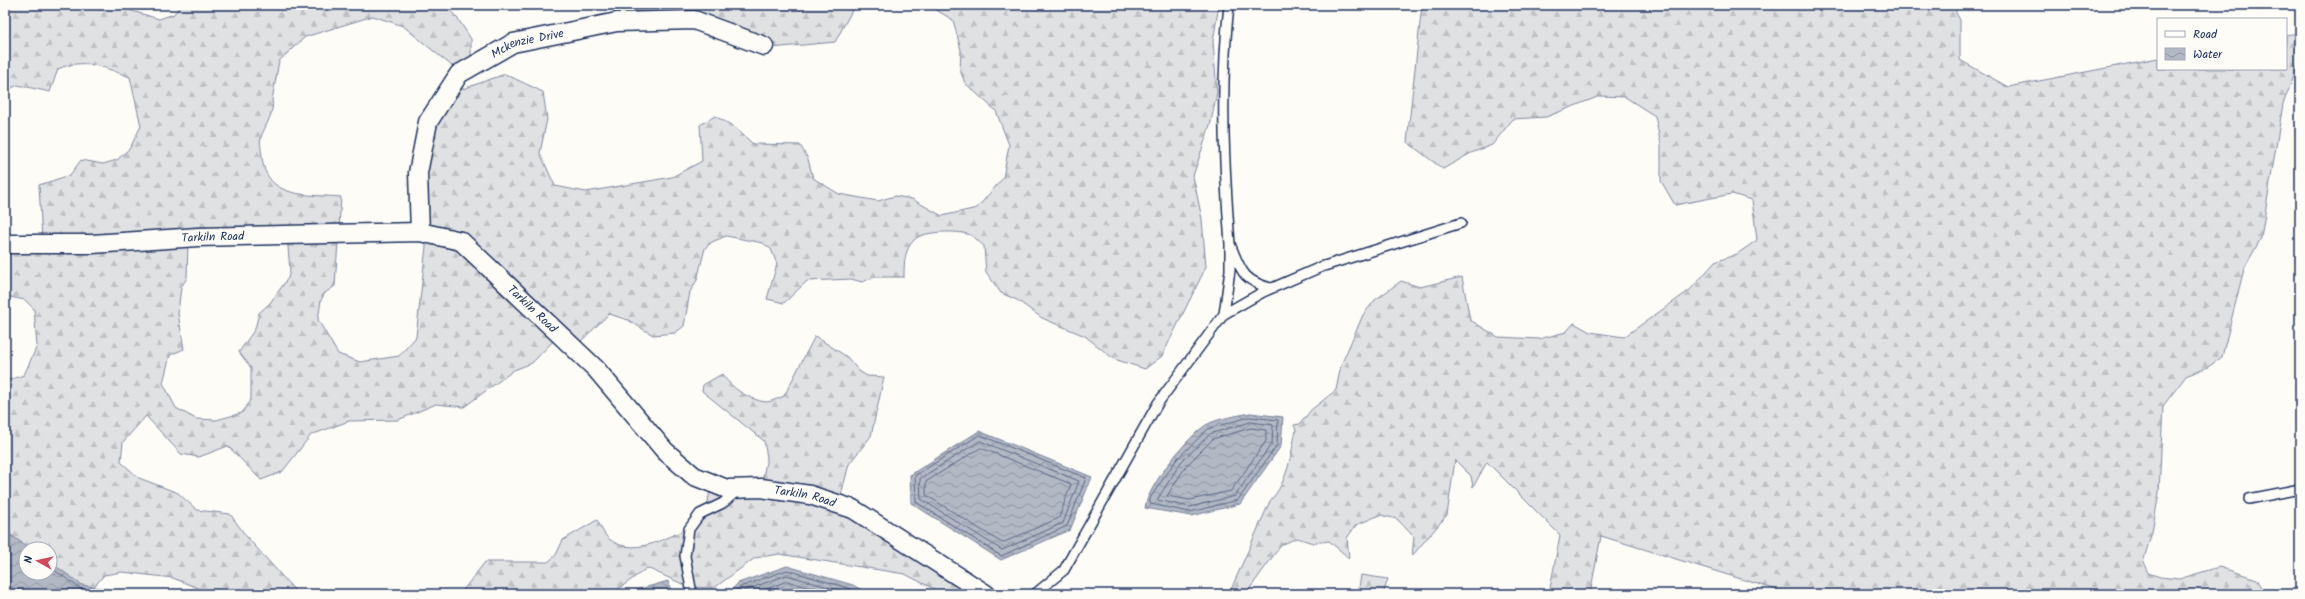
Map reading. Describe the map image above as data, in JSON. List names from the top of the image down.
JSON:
{
  "streets": {
    "street": ["Mckenzie Drive", "Tarkiln Road"]
  },
  "crossings": [
    ["Mckenzie Drive", "Tarkiln Road"]
  ],
  "legend": ["Road", "Water"],
  "north": "left"
}
